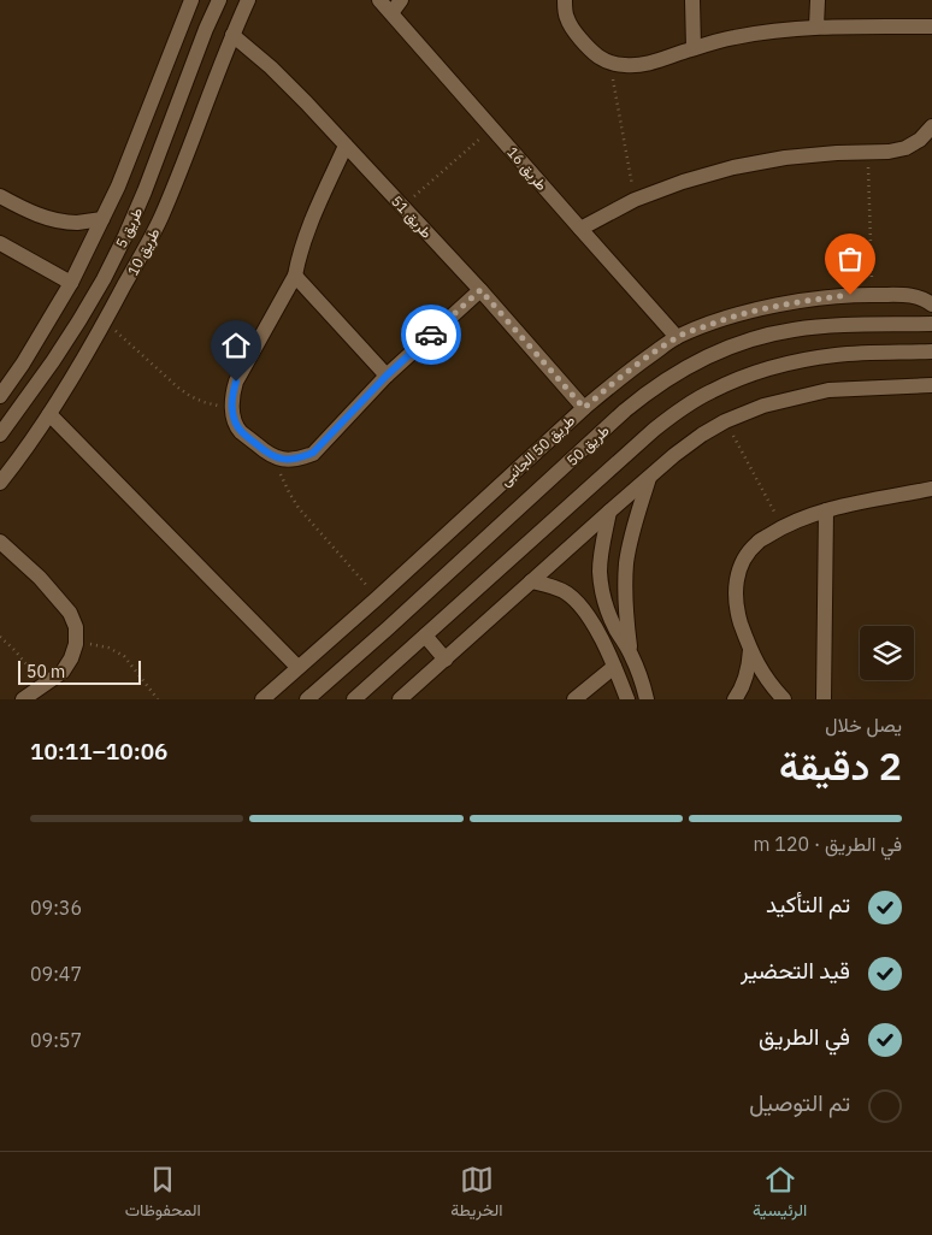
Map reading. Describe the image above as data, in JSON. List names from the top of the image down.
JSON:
{
  "streets": {
    "street": [
      "طريق 16",
      "طريق 51",
      "طريق 5",
      "طريق 10",
      "طريق 50",
      "طريق 50 الجانبى"
    ]
  },
  "crossings": [
    ["طريق 16", "طريق 50 الجانبى"],
    ["طريق 51", "طريق 10"],
    ["طريق 51", "طريق 50 الجانبى"]
  ],
  "scale_bar": "50 m",
  "page": {
    "scale": "50 m",
    "heading": ["2 دقيقة", "يصل خلال", "10:06–10:11"],
    "bar": "في الطريق · 120 m",
    "list": [
      ["تم التأكيد", "09:36"],
      ["قيد التحضير", "09:47"],
      ["في الطريق", "09:57"],
      "تم التوصيل"
    ],
    "tabs": ["الرئيسية", "الخريطة", "المحفوظات"]
  }
}
